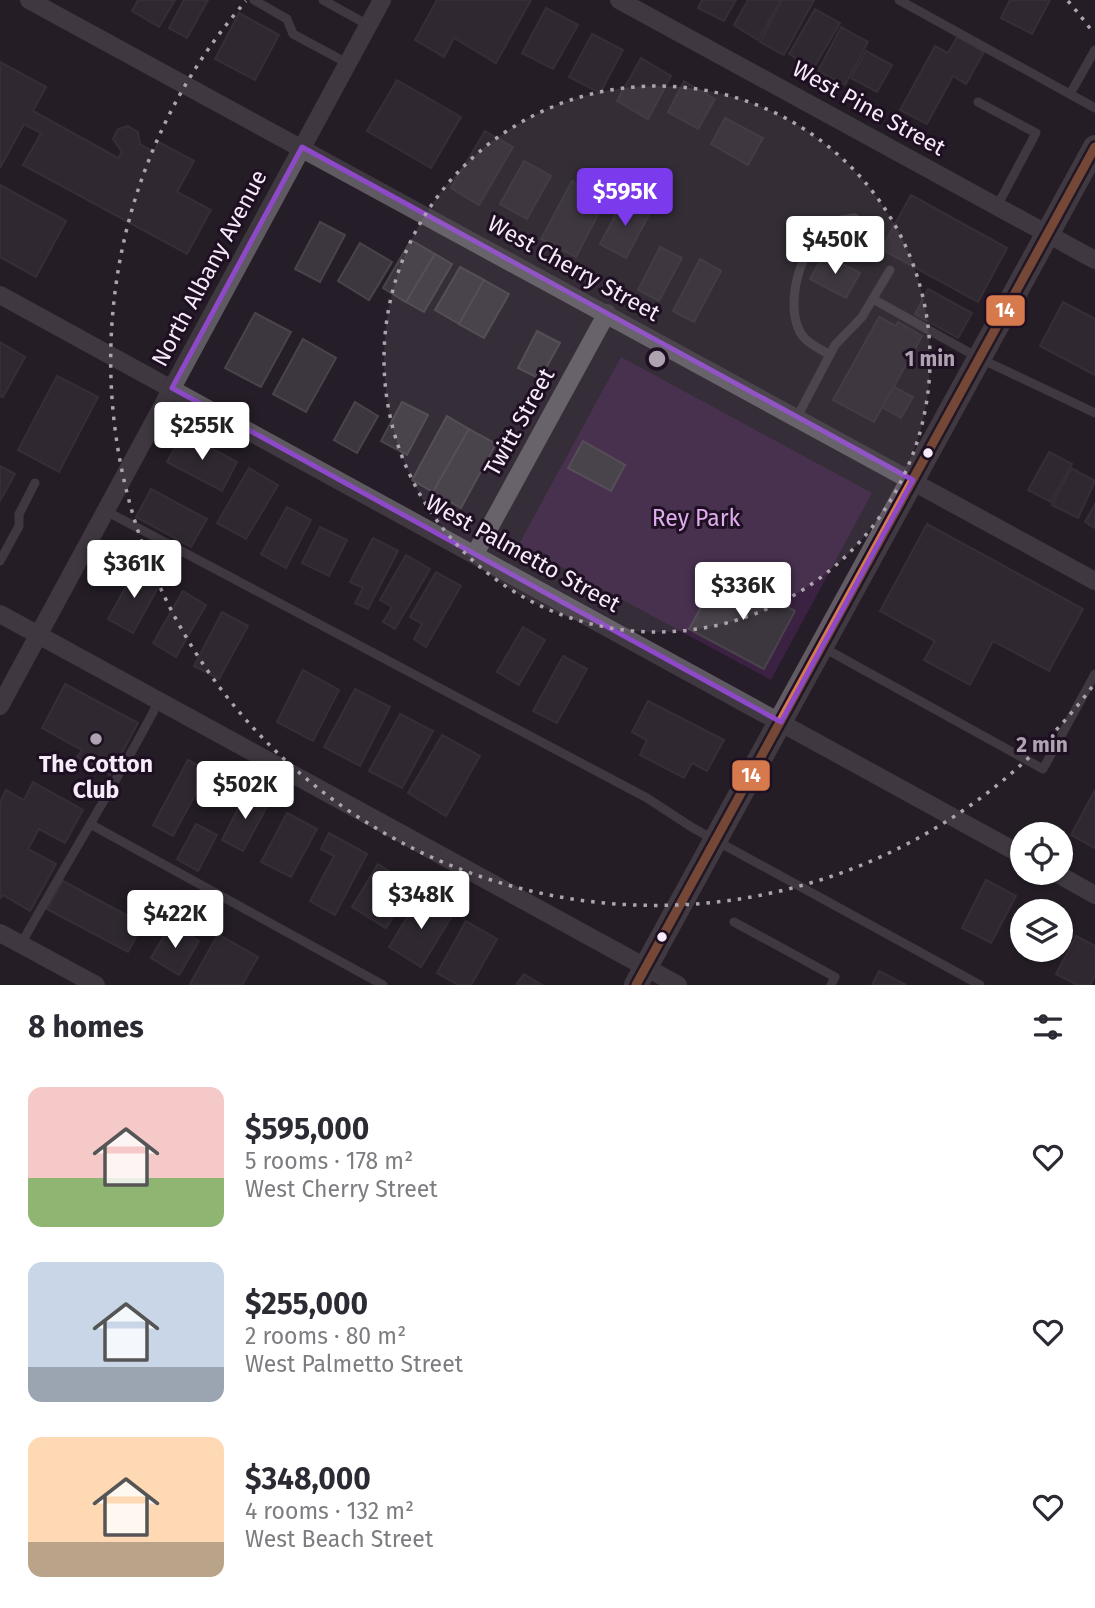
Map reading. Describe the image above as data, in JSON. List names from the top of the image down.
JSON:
{
  "streets": {
    "street": [
      "West Pine Street",
      "North Albany Avenue",
      "West Cherry Street",
      "Twitt Street",
      "West Palmetto Street"
    ]
  },
  "crossings": [
    ["North Albany Avenue", "West Cherry Street"],
    ["North Albany Avenue", "West Palmetto Street"],
    ["West Cherry Street", "Twitt Street"],
    ["Twitt Street", "West Palmetto Street"]
  ],
  "parks": ["Rey Park"],
  "places": ["The Cotton Club"],
  "lines": ["transit line 14"],
  "page": {
    "price": [
      "$595K",
      "$450K",
      "$255K",
      "$361K",
      "$336K",
      "$502K",
      "$348K",
      "$422K"
    ],
    "heading": "8 homes",
    "list": [
      {
        "name": "$595,000",
        "note": "5 rooms · 178 m² · West Cherry Street"
      },
      {
        "name": "$255,000",
        "note": "2 rooms · 80 m² · West Palmetto Street"
      },
      {
        "name": "$348,000",
        "note": "4 rooms · 132 m² · West Beach Street"
      }
    ]
  },
  "rings": ["1 min", "2 min"]
}
